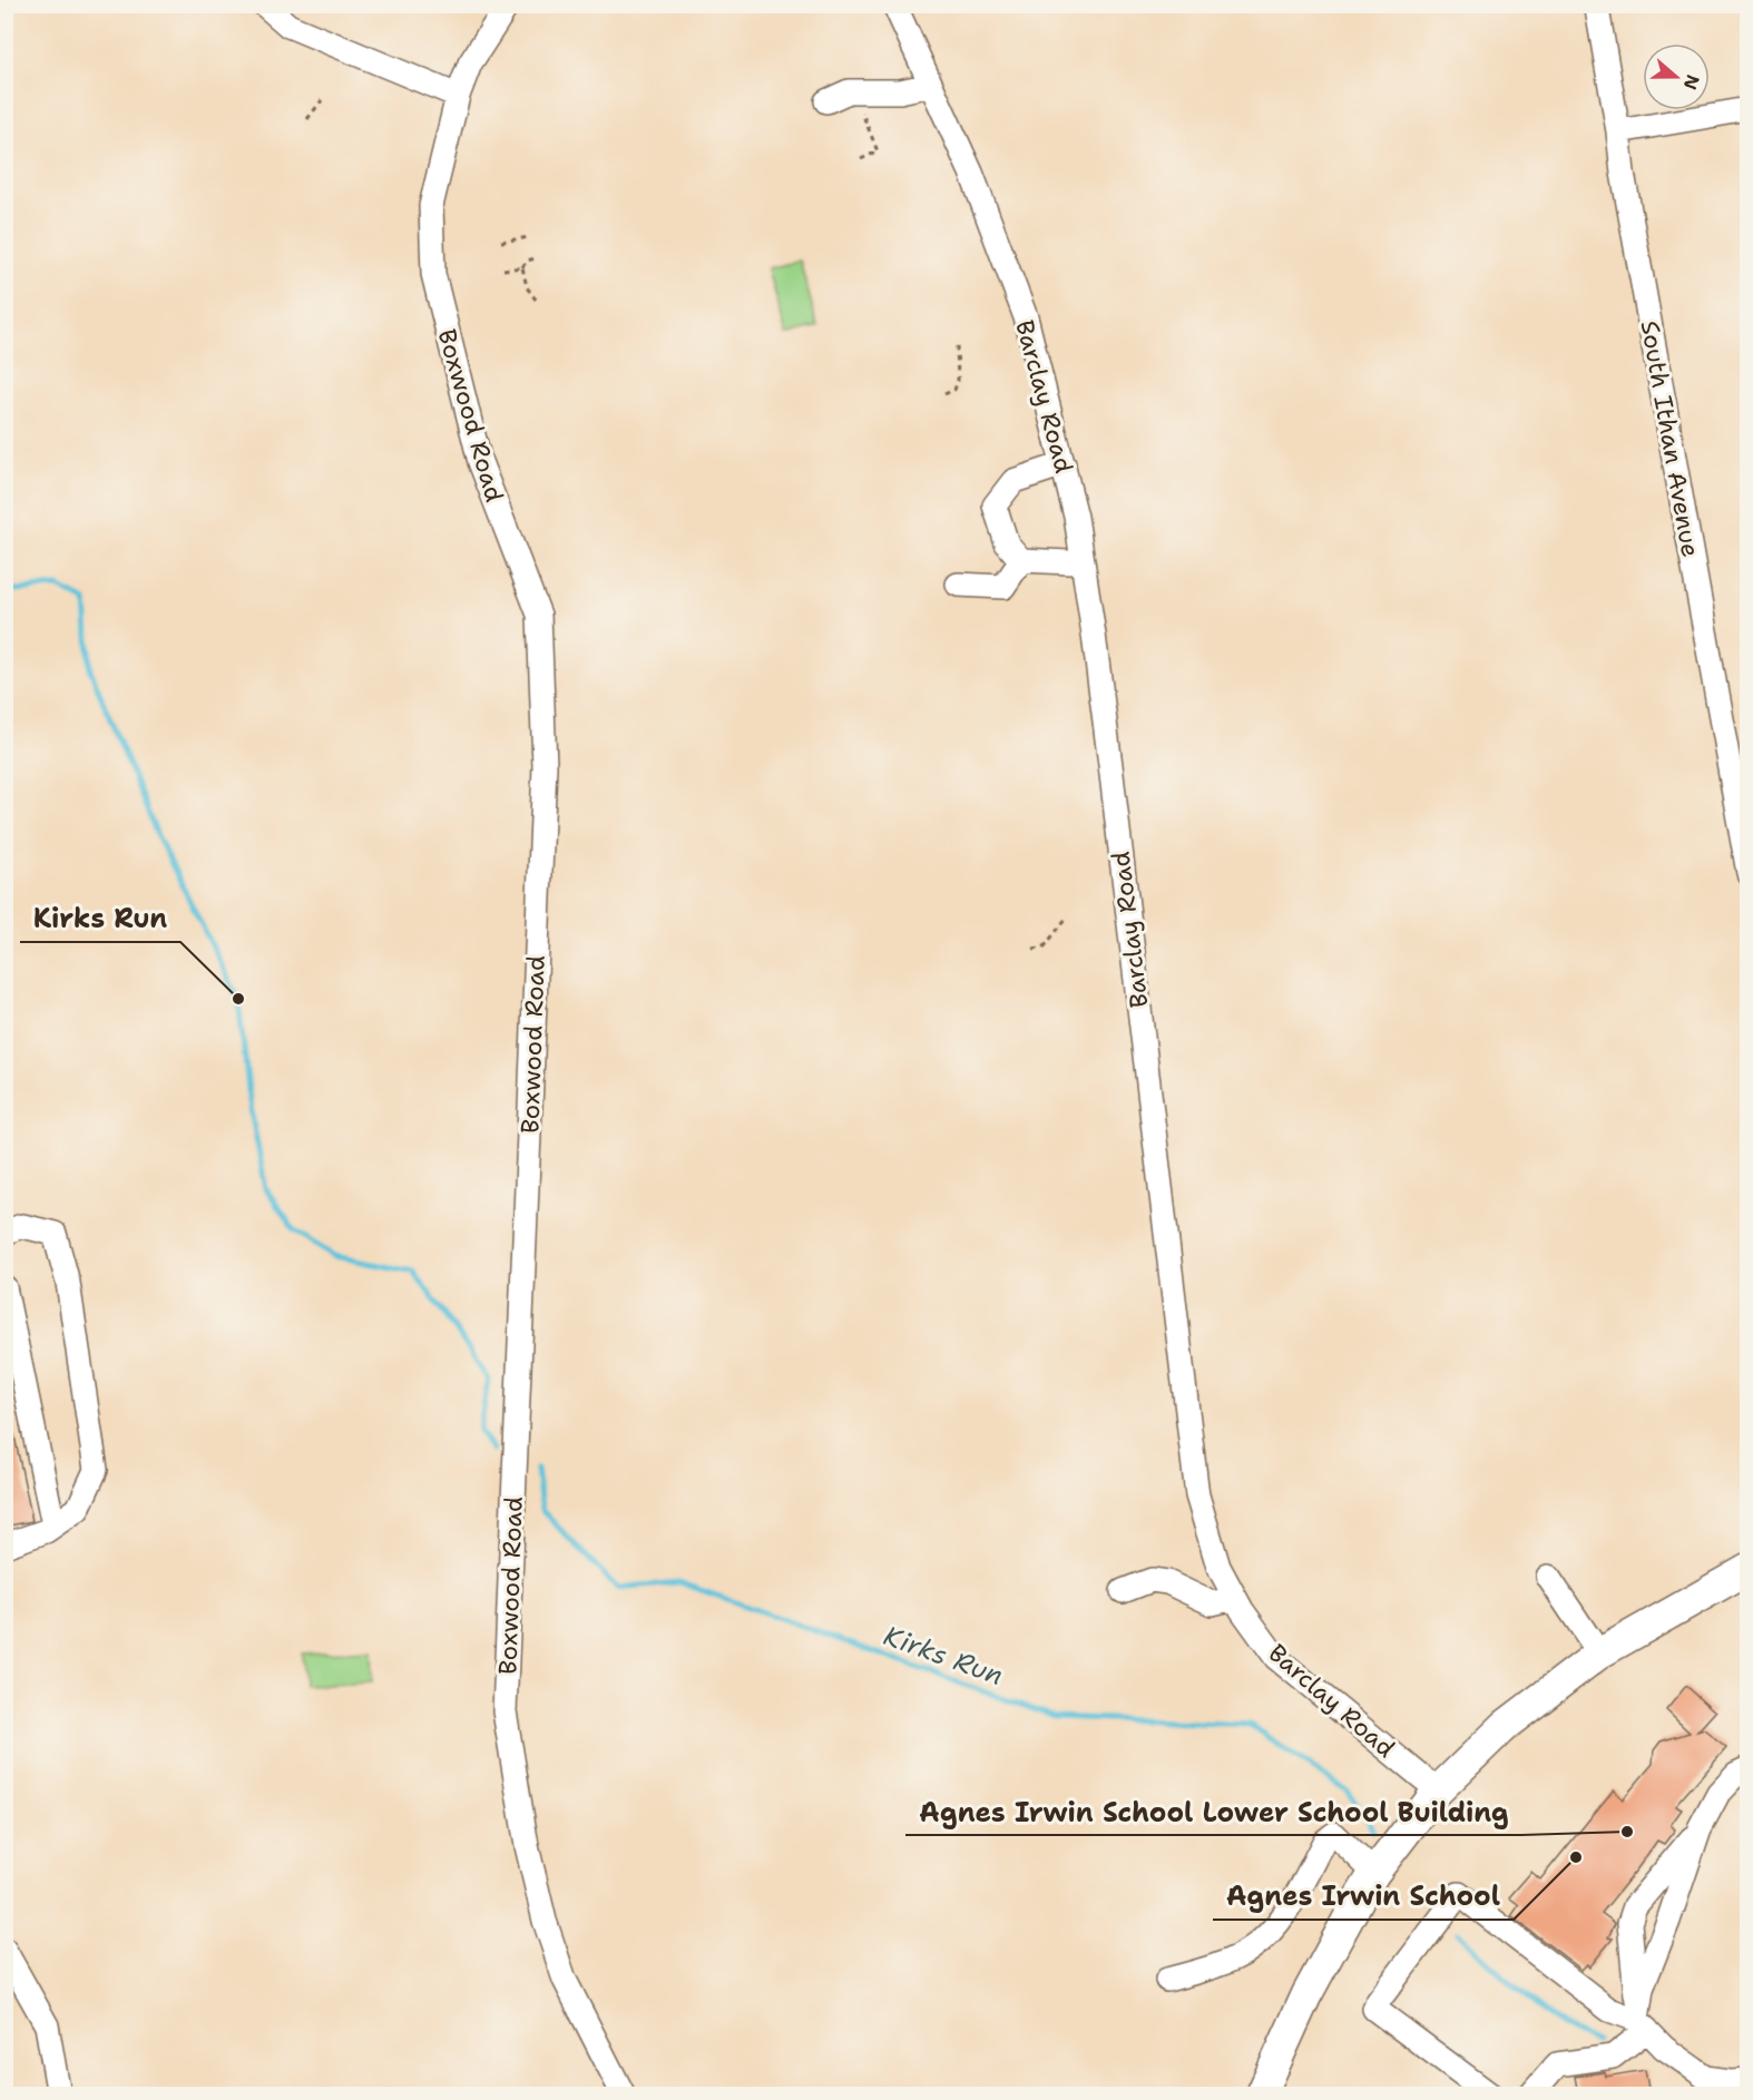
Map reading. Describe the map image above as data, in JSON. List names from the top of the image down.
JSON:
{
  "streets": {
    "street": ["Barclay Road", "Boxwood Road", "South Ithan Avenue"]
  },
  "water": ["Kirks Run"],
  "places": ["Kirks Run", "Agnes Irwin School Lower School Building", "Agnes Irwin School"],
  "north": "right"
}
